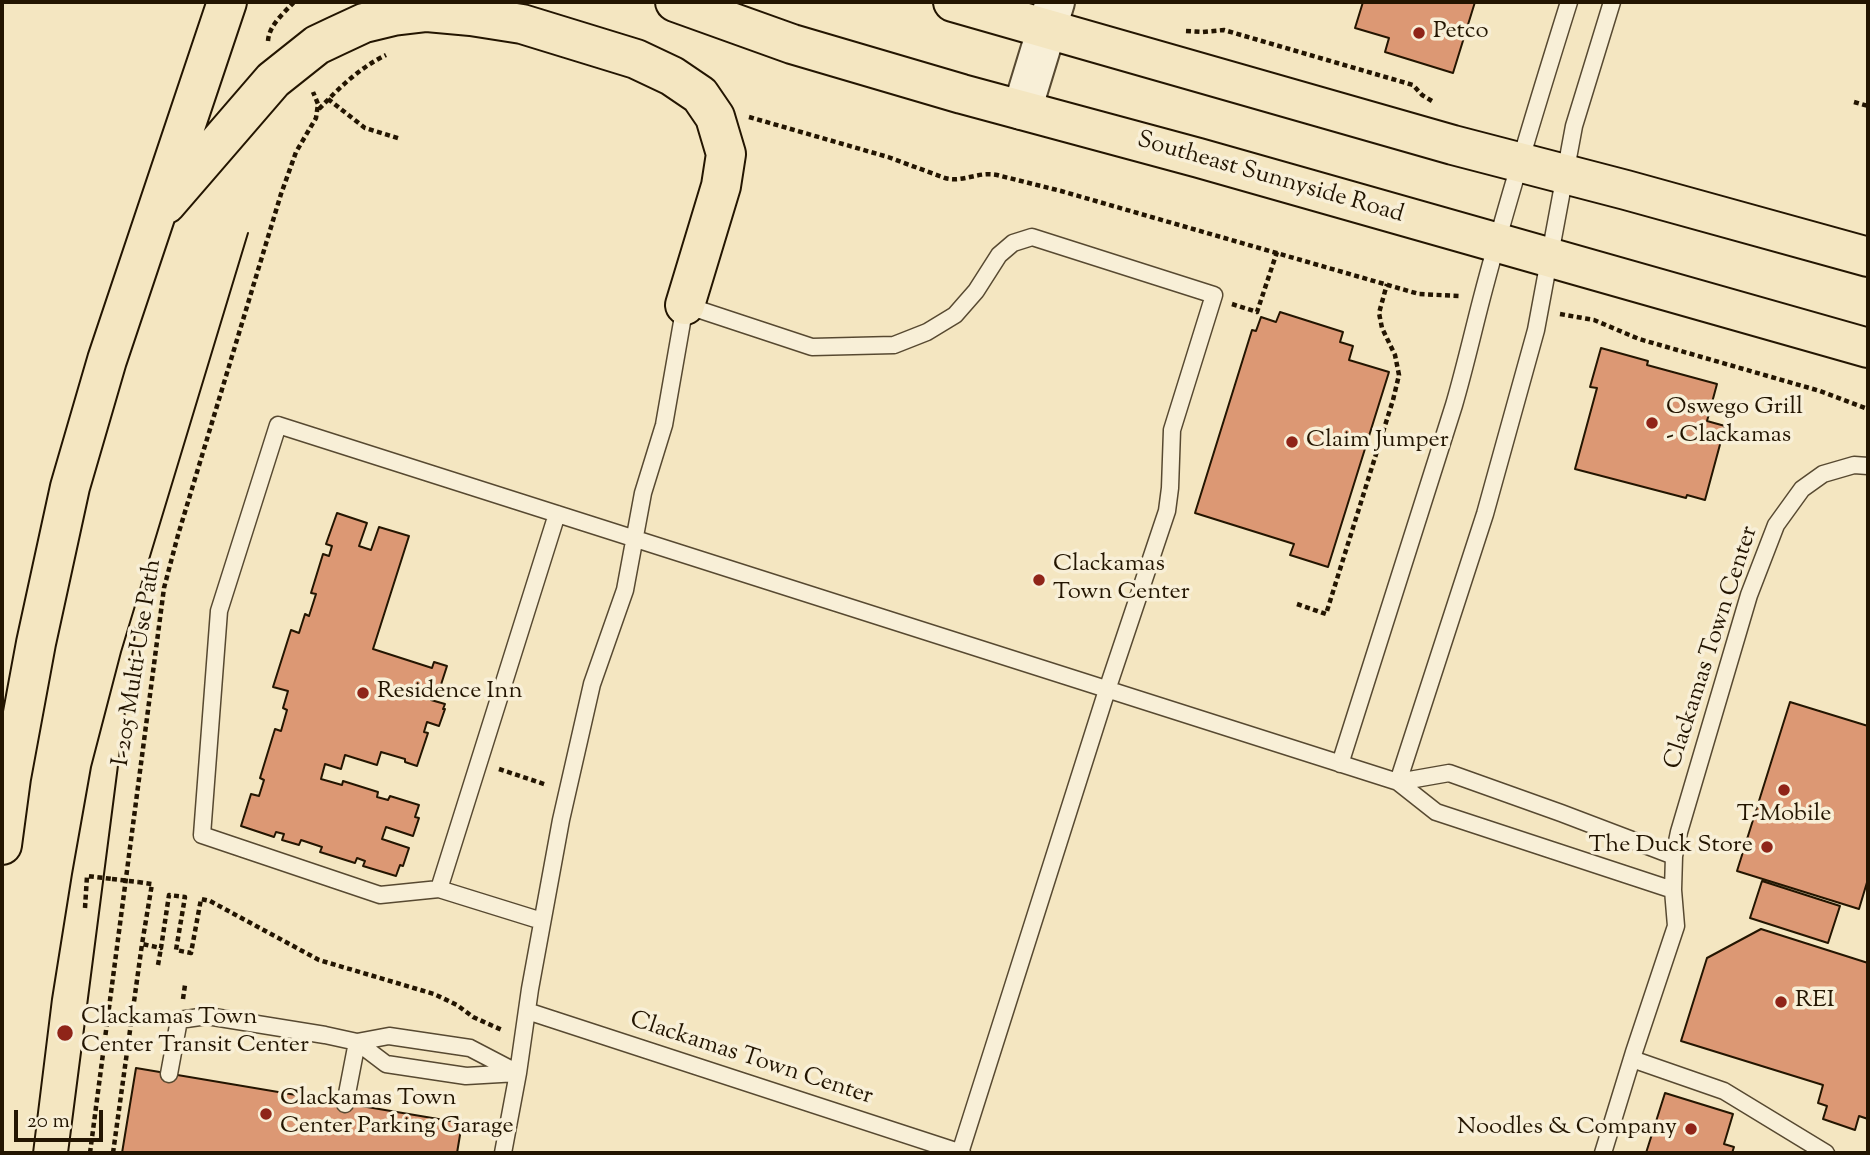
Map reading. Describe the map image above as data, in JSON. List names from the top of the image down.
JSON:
{
  "streets": {
    "main road": ["Southeast Sunnyside Road"],
    "lane": ["Clackamas Town Center"],
    "path": ["I-205 Multi-Use Path"]
  },
  "places": [
    "Petco",
    "Oswego Grill - Clackamas",
    "Claim Jumper",
    "Clackamas Town Center",
    "Residence Inn",
    "T-Mobile",
    "The Duck Store",
    "REI",
    "Clackamas Town Center Transit Center",
    "Clackamas Town Center Parking Garage",
    "Noodles & Company"
  ],
  "scale_bar": "20 m"
}
